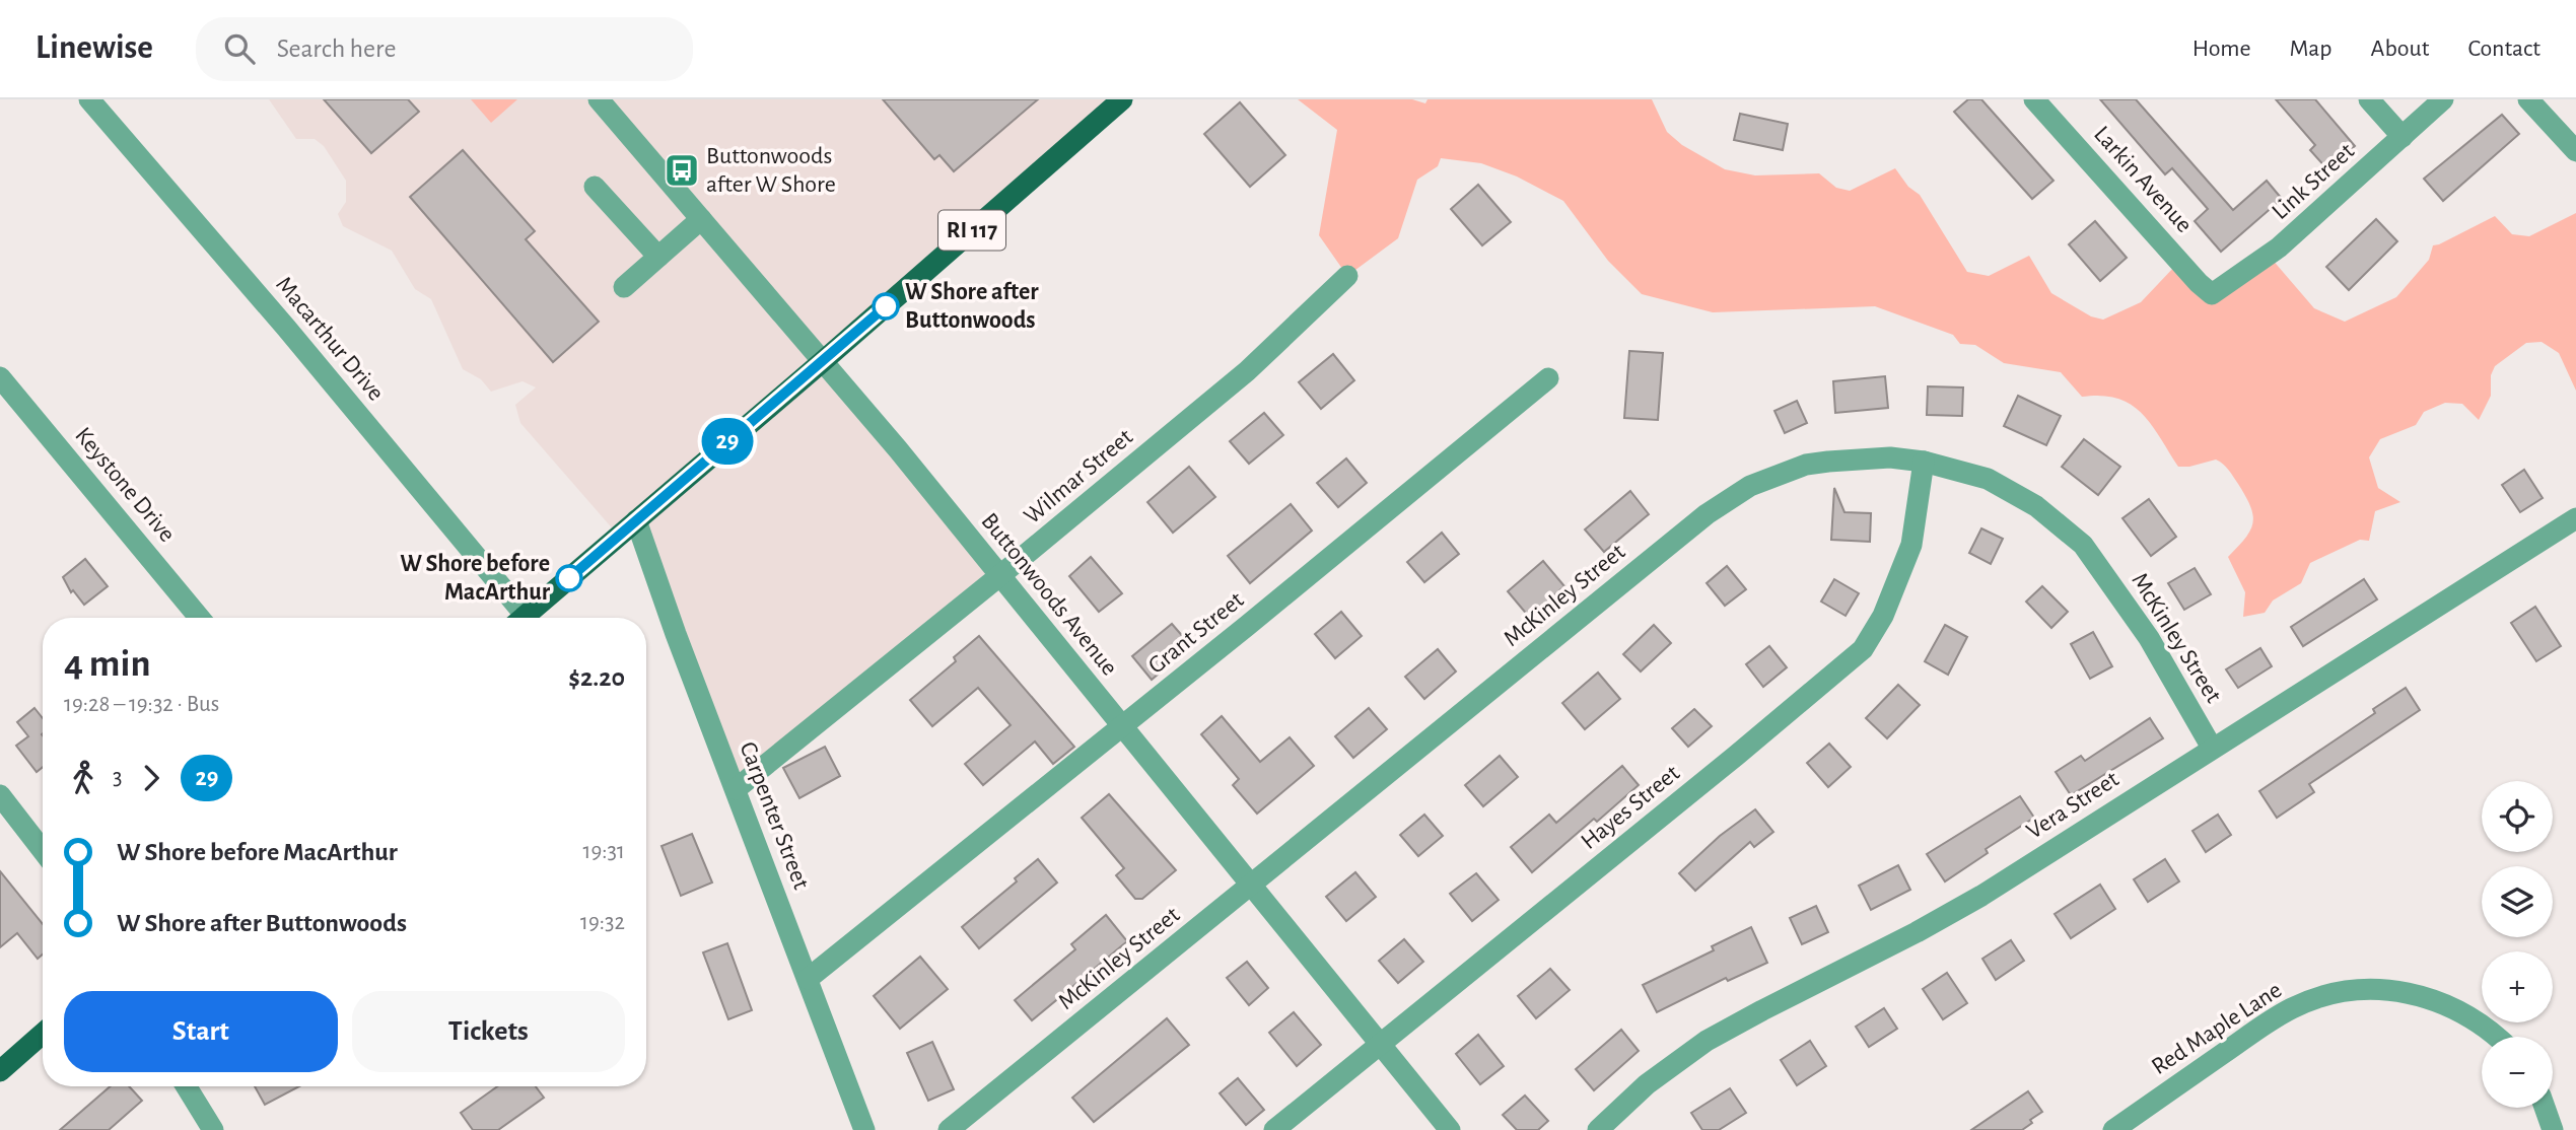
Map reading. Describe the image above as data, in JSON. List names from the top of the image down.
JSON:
{
  "streets": {
    "main road": ["RI 117"],
    "street": [
      "Larkin Avenue",
      "Link Street",
      "Macarthur Drive",
      "Wilmar Street",
      "Keystone Drive",
      "Buttonwoods Avenue",
      "McKinley Street",
      "Grant Street",
      "Vera Street",
      "Hayes Street",
      "Carpenter Street",
      "Red Maple Lane"
    ]
  },
  "crossings": [
    ["Larkin Avenue", "Link Street"],
    ["RI 117", "Buttonwoods Avenue"],
    ["RI 117", "Carpenter Street"],
    ["Wilmar Street", "Buttonwoods Avenue"],
    ["Wilmar Street", "Carpenter Street"],
    ["Buttonwoods Avenue", "McKinley Street"],
    ["Buttonwoods Avenue", "Grant Street"],
    ["Buttonwoods Avenue", "Hayes Street"],
    ["McKinley Street", "Vera Street"],
    ["McKinley Street", "Hayes Street"],
    ["Grant Street", "Carpenter Street"]
  ],
  "places": {
    "bus stop": ["Buttonwoods after W Shore"],
    "other": ["W Shore after Buttonwoods", "W Shore before MacArthur"]
  },
  "lines": ["bus line 29"],
  "page": {
    "header": "Linewise",
    "search": "Search here",
    "nav": [
      "Home",
      "Map",
      "About",
      "Contact"
    ],
    "on_map": "29",
    "heading": ["4 min", "19:28 – 19:32 · Bus", "$2.20"],
    "legs": ["3", "29"],
    "map_buttons": ["+", "−"],
    "list": [
      {
        "name": "W Shore before MacArthur",
        "value": "19:31"
      },
      {
        "name": "W Shore after Buttonwoods",
        "value": "19:32"
      }
    ],
    "buttons": ["Start", "Tickets"]
  }
}
